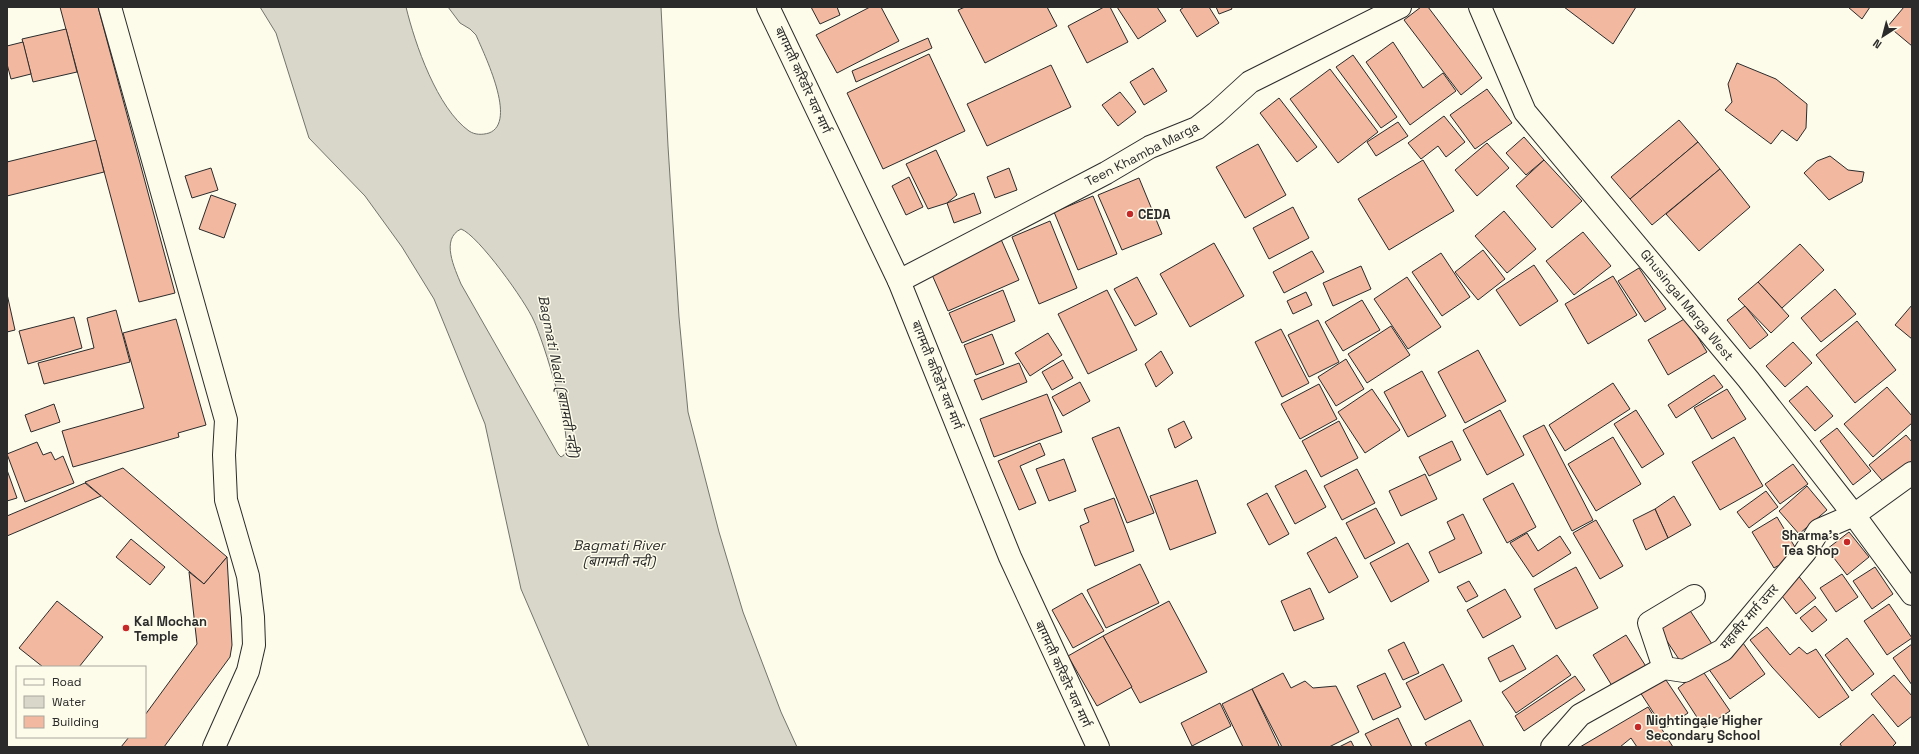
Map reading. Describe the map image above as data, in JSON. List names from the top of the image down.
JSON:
{
  "streets": {
    "street": [
      "बागमती करिडोर यल मार्ग",
      "Teen Khamba Marga",
      "Ghusingal Marga West",
      "महाबीर मार्ग उत्तर"
    ]
  },
  "crossings": [
    ["बागमती करिडोर यल मार्ग", "Teen Khamba Marga"],
    ["Ghusingal Marga West", "महाबीर मार्ग उत्तर"]
  ],
  "water": ["Bagmati Nadi (बागमती नदी)", "Bagmati River (बागमती नदी)"],
  "places": [
    "CEDA",
    "Sharma's Tea Shop",
    "Kal Mochan Temple",
    "Nightingale Higher Secondary School"
  ],
  "legend": ["Road", "Water", "Building"],
  "north": "bottom left"
}
